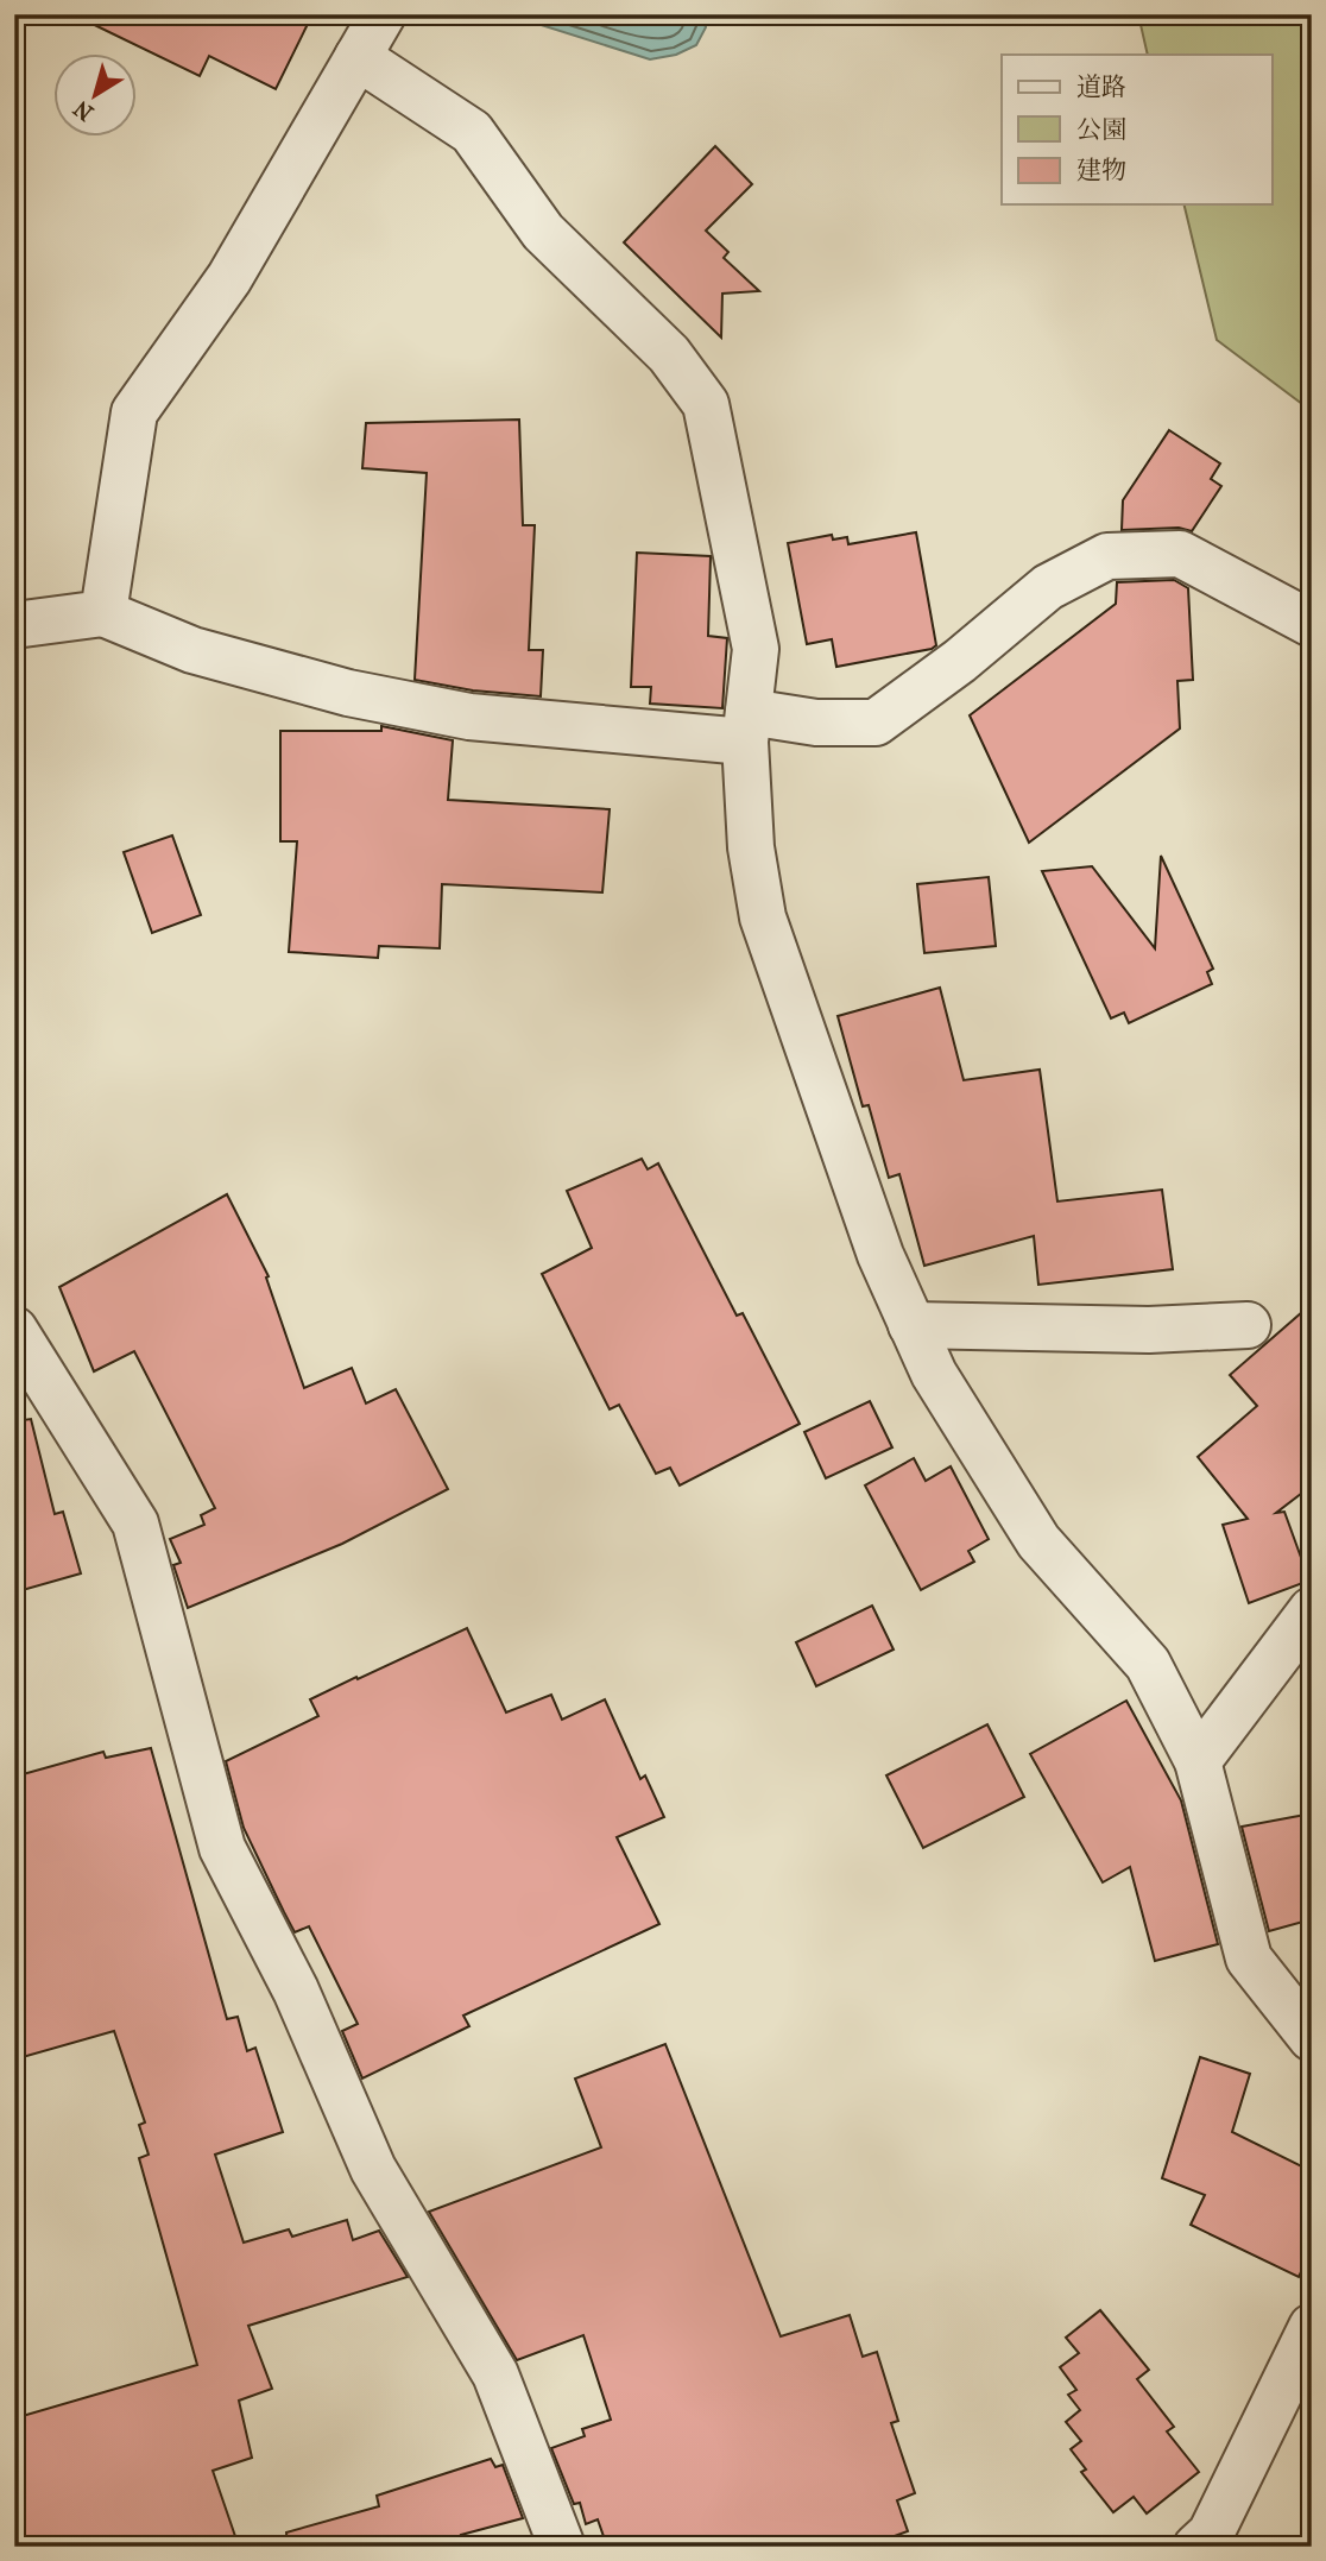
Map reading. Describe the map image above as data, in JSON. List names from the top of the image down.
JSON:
{
  "legend": ["道路", "公園", "建物"],
  "north": "bottom left"
}
